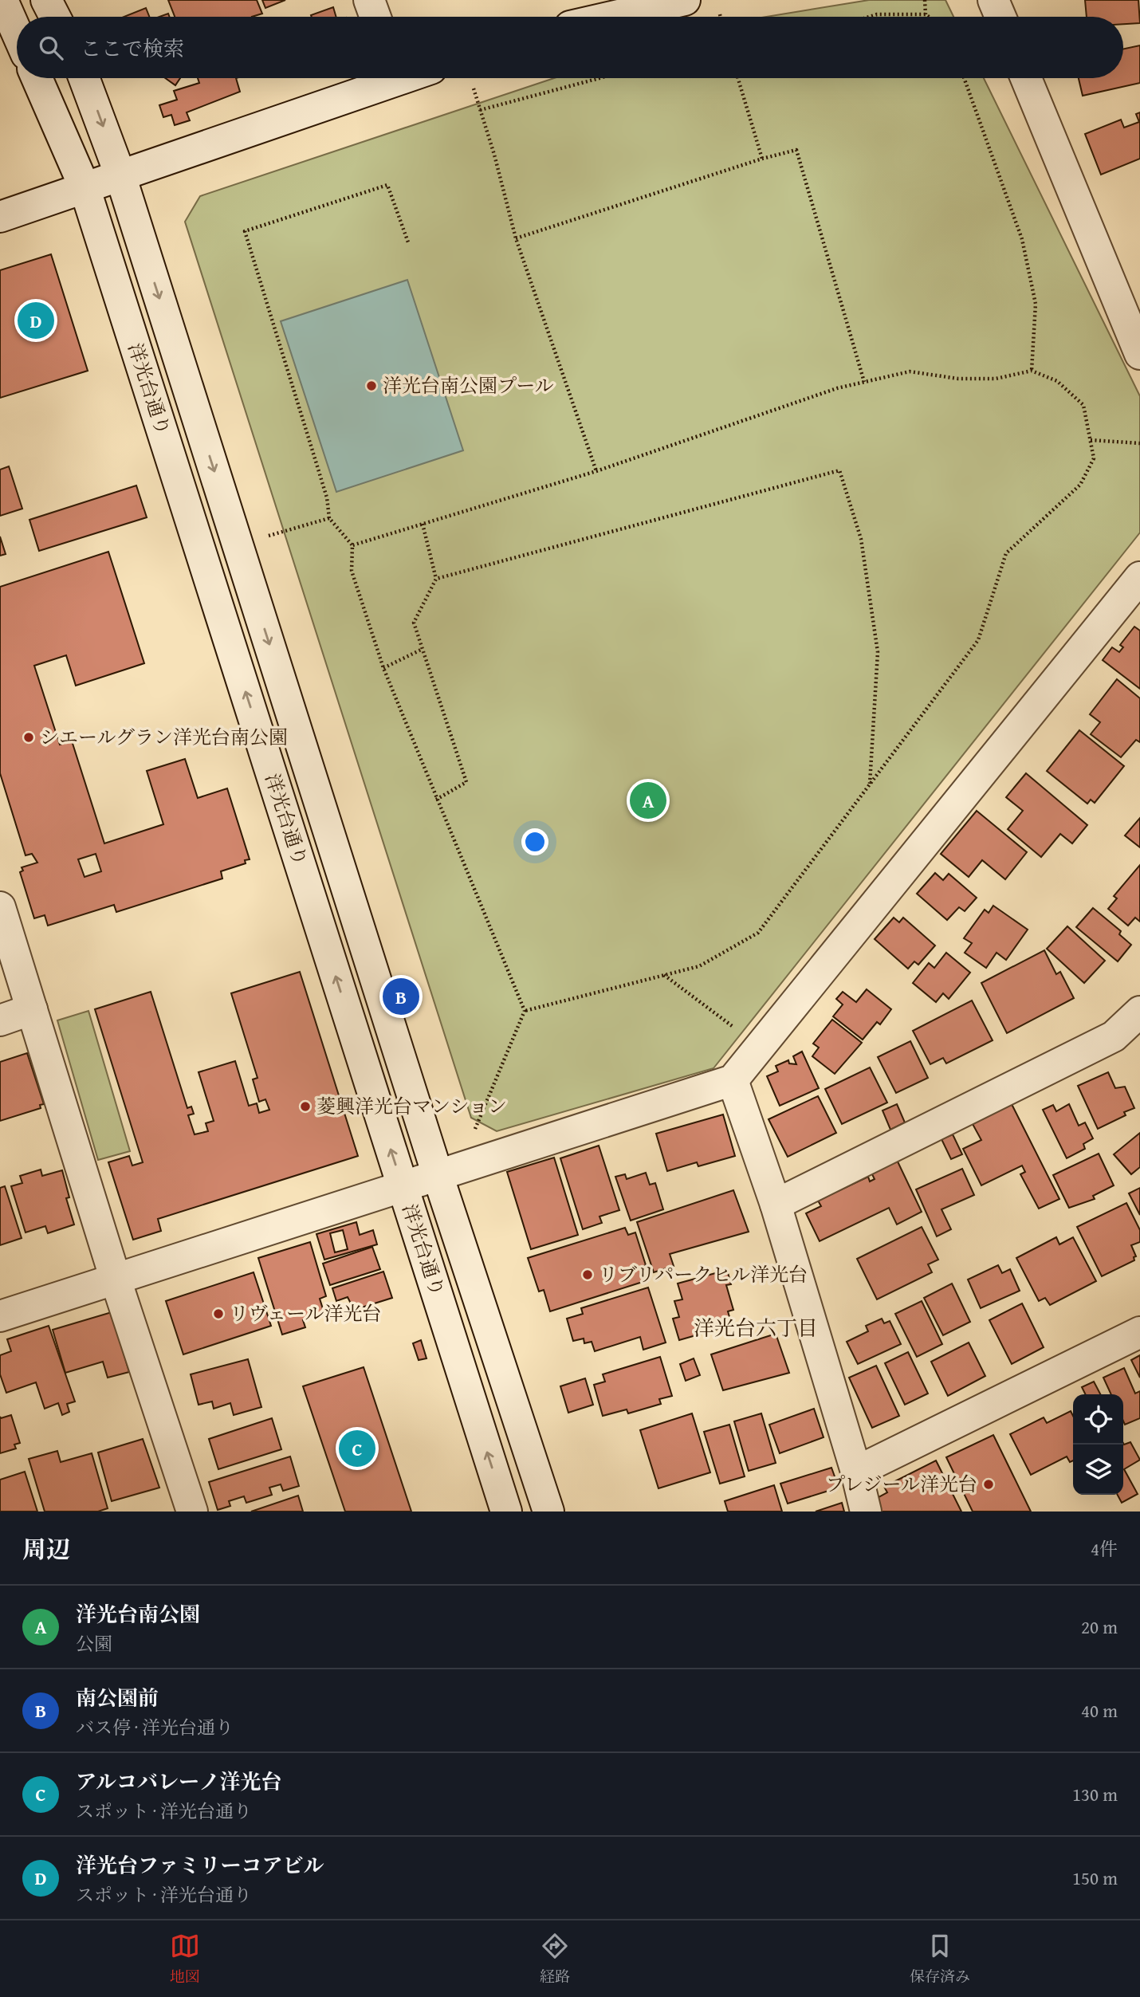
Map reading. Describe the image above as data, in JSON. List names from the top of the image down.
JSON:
{
  "streets": {
    "street": ["洋光台通り"]
  },
  "districts": ["洋光台六丁目"],
  "places": [
    "洋光台南公園プール",
    "シエールグラン洋光台南公園",
    "菱興洋光台マンション",
    "リブリパークヒル洋光台",
    "リヴェール洋光台",
    "プレジール洋光台"
  ],
  "page": {
    "search": "ここで検索",
    "pins": [
      "D",
      "A",
      "B",
      "C"
    ],
    "heading": ["周辺", "4件"],
    "list": [
      {
        "mark": "A",
        "name": "洋光台南公園",
        "note": "公園",
        "value": "20 m"
      },
      {
        "mark": "B",
        "name": "南公園前",
        "note": "バス停 · 洋光台通り",
        "value": "40 m"
      },
      {
        "mark": "C",
        "name": "アルコバレーノ洋光台",
        "note": "スポット · 洋光台通り",
        "value": "130 m"
      },
      {
        "mark": "D",
        "name": "洋光台ファミリーコアビル",
        "note": "スポット · 洋光台通り",
        "value": "150 m"
      }
    ],
    "nav": ["地図", "経路", "保存済み"]
  }
}
